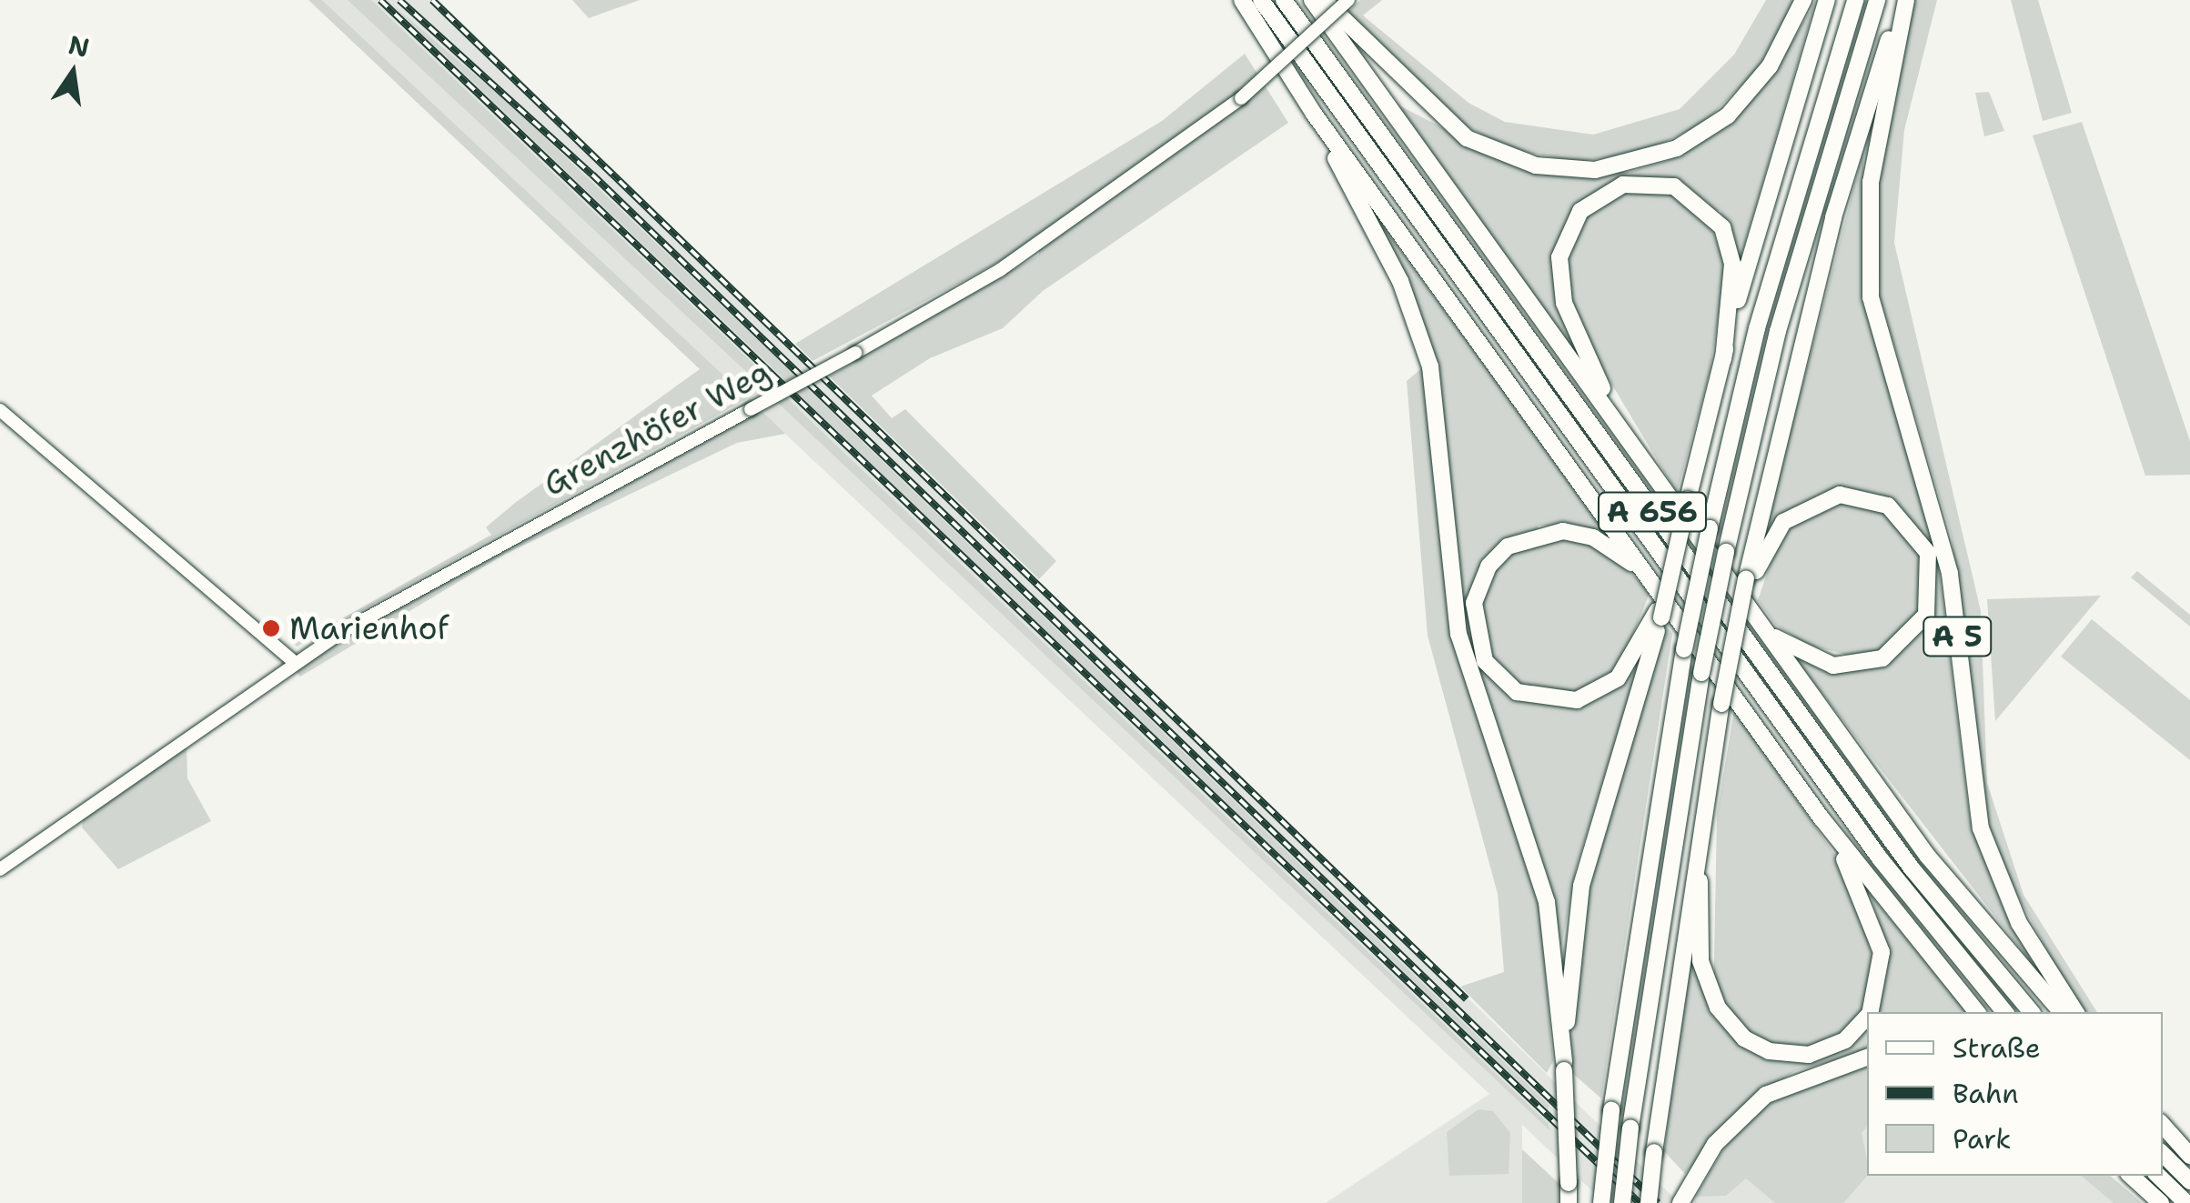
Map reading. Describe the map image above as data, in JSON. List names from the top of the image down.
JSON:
{
  "streets": {
    "highway": ["A 656", "A 5"],
    "main road": ["Grenzhöfer Weg"]
  },
  "places": ["Marienhof"],
  "legend": ["Straße", "Bahn", "Park"],
  "north": "top"
}
